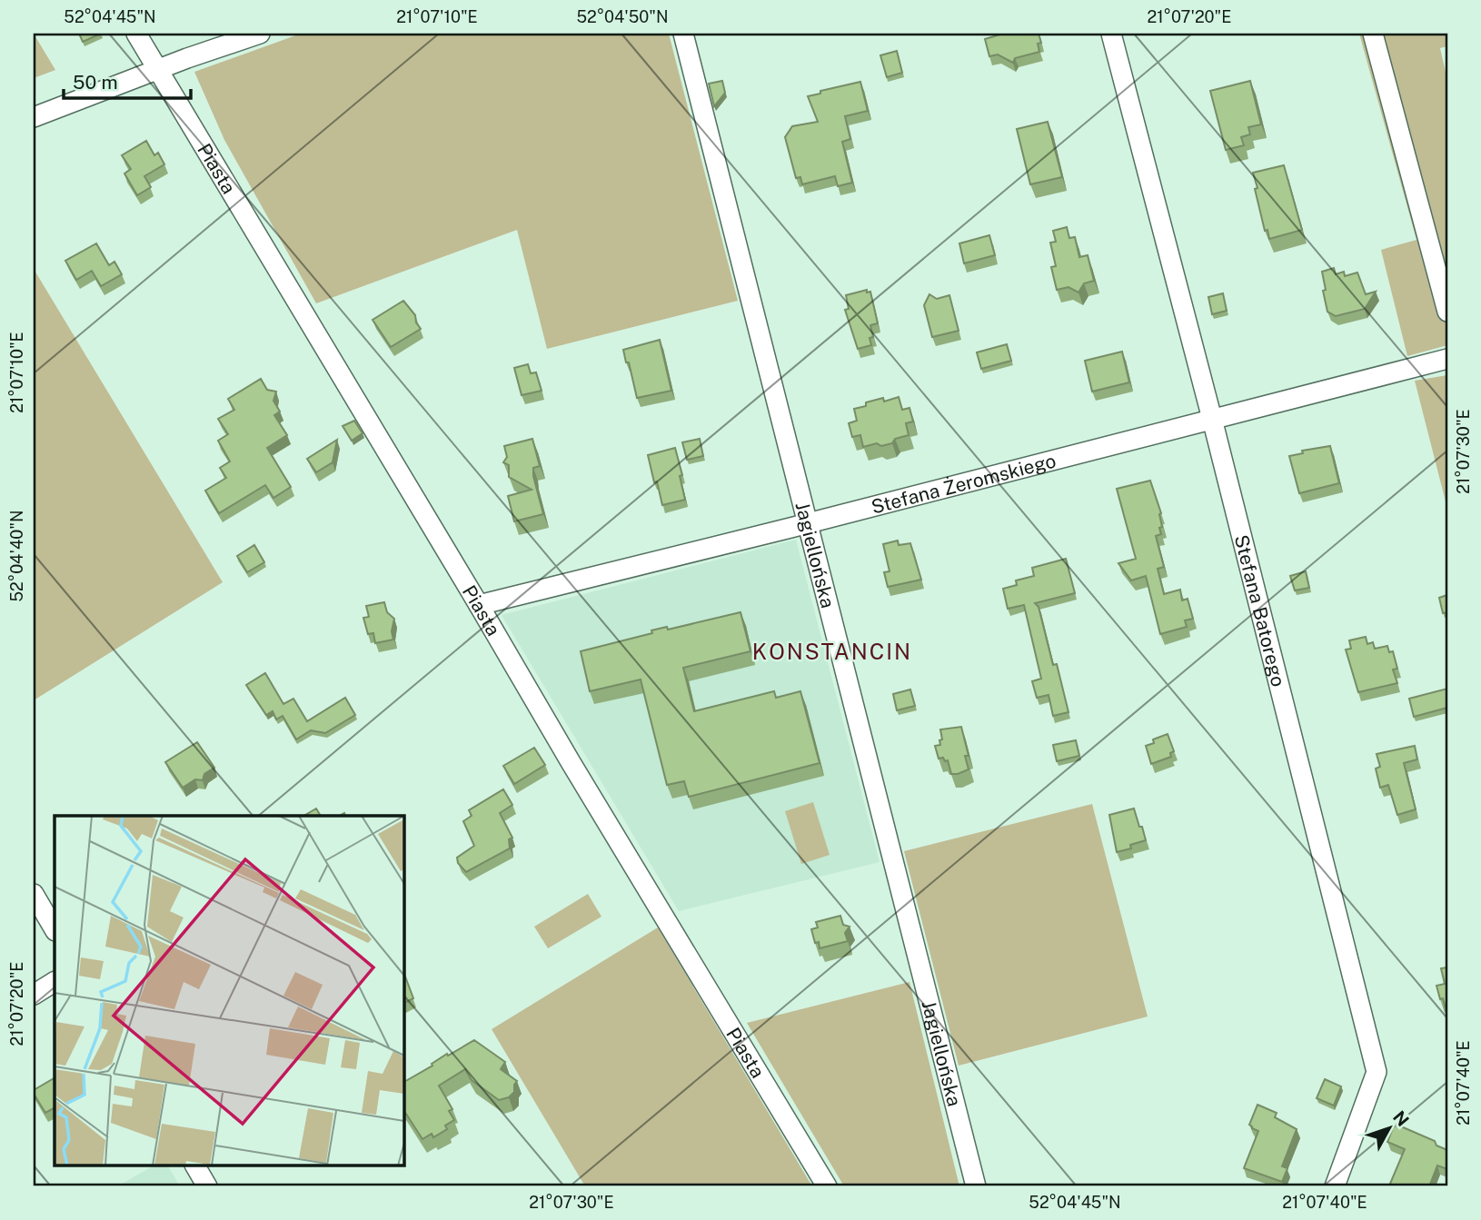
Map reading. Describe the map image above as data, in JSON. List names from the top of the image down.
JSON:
{
  "streets": {
    "street": [
      "Piasta",
      "Stefana Żeromskiego",
      "Jagiellońska",
      "Stefana Batorego"
    ]
  },
  "crossings": [
    ["Piasta", "Stefana Żeromskiego"],
    ["Stefana Żeromskiego", "Jagiellońska"],
    ["Stefana Żeromskiego", "Stefana Batorego"]
  ],
  "districts": ["KONSTANCIN"],
  "scale_bar": "50 m",
  "north": "top right",
  "coordinates": [
    "52°04'45\"N",
    "21°07'10\"E",
    "52°04'50\"N",
    "21°07'20\"E",
    "21°07'30\"E",
    "52°04'40\"N",
    "21°07'40\"E"
  ]
}
